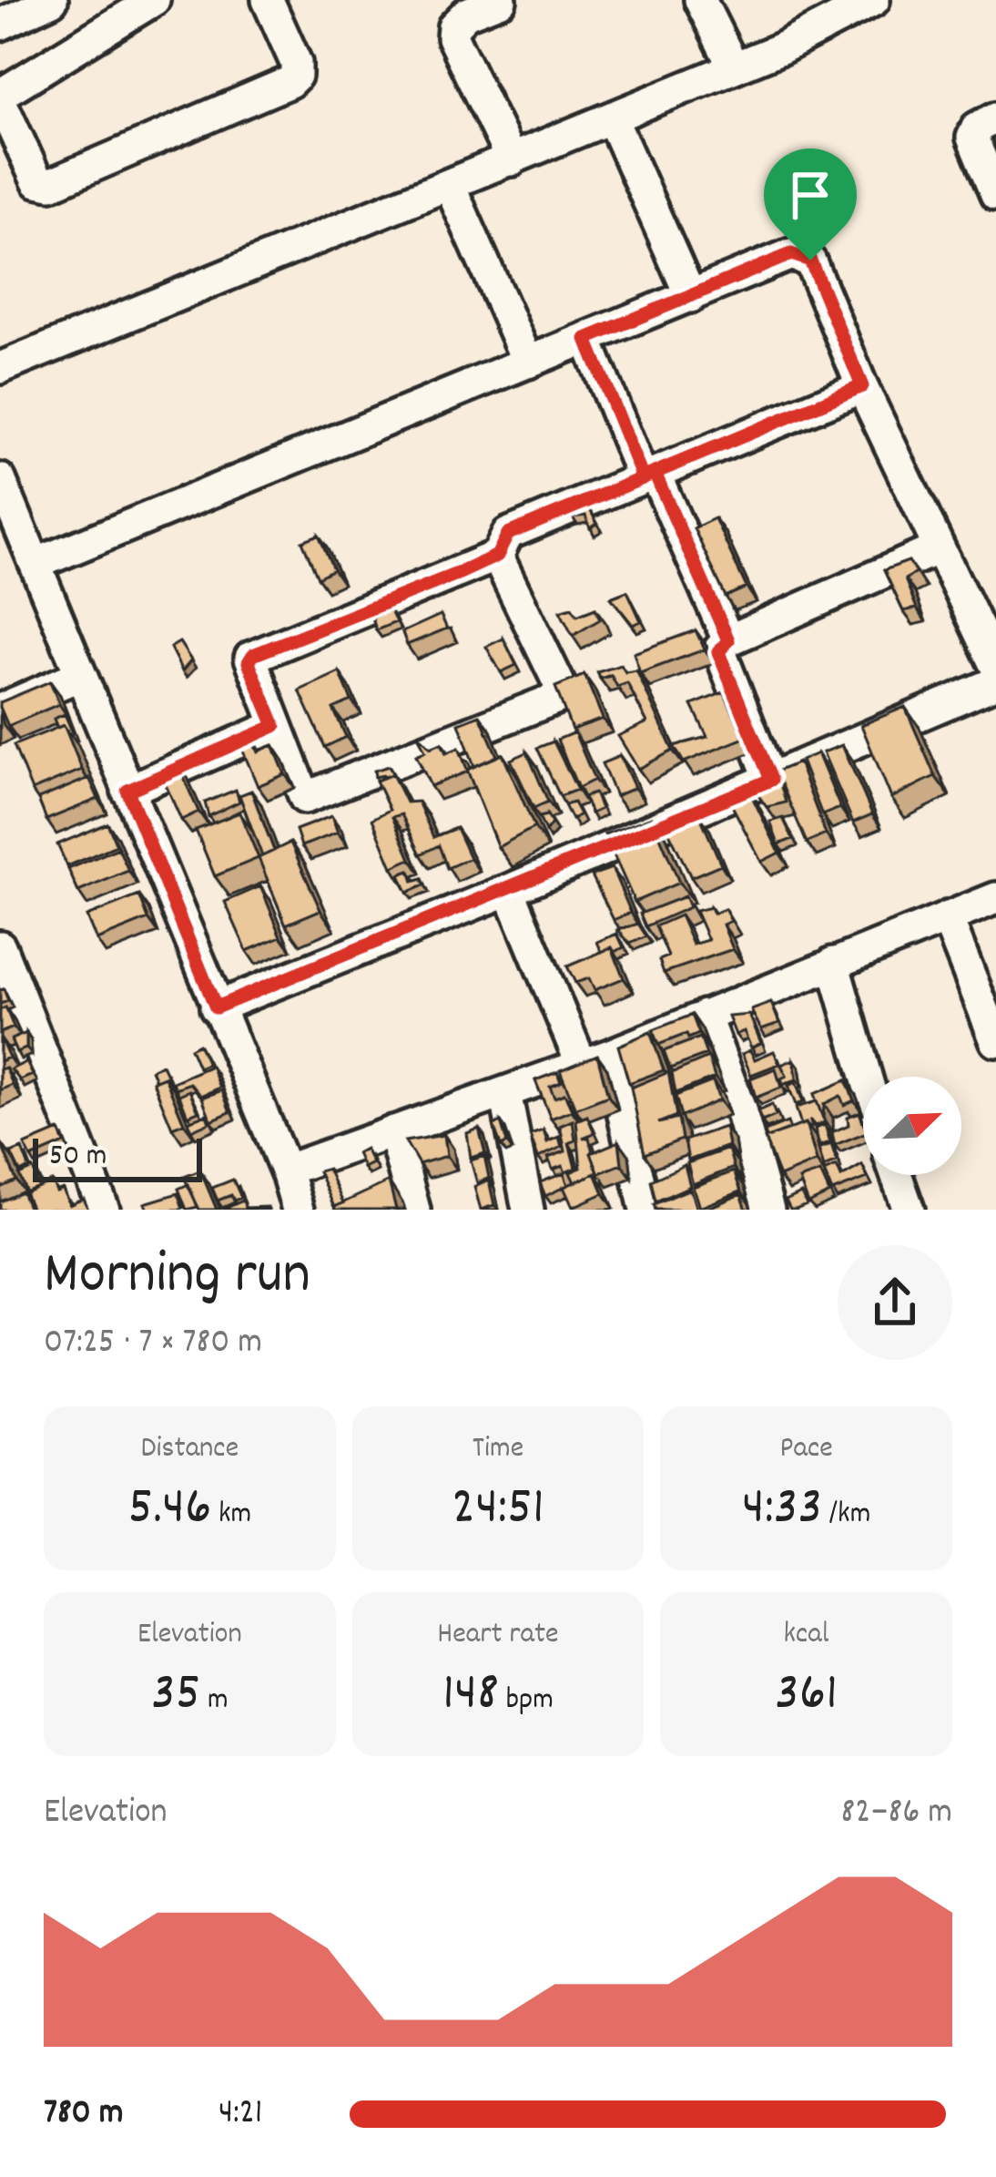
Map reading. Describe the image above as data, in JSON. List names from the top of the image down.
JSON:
{
  "scale_bar": "50 m",
  "north": "top right",
  "page": {
    "scale": "50 m",
    "heading": ["Morning run", "07:25 · 7 × 780 m"],
    "stats": [
      ["Distance", "5.46 km"],
      ["Time", "24:51"],
      ["Pace", "4:33 /km"],
      ["Elevation", "35 m"],
      ["Heart rate", "148 bpm"],
      ["kcal", "361"]
    ],
    "chart": ["Elevation", "82–86 m"],
    "list": [
      {
        "name": "780 m",
        "note": "4:21"
      }
    ]
  }
}
